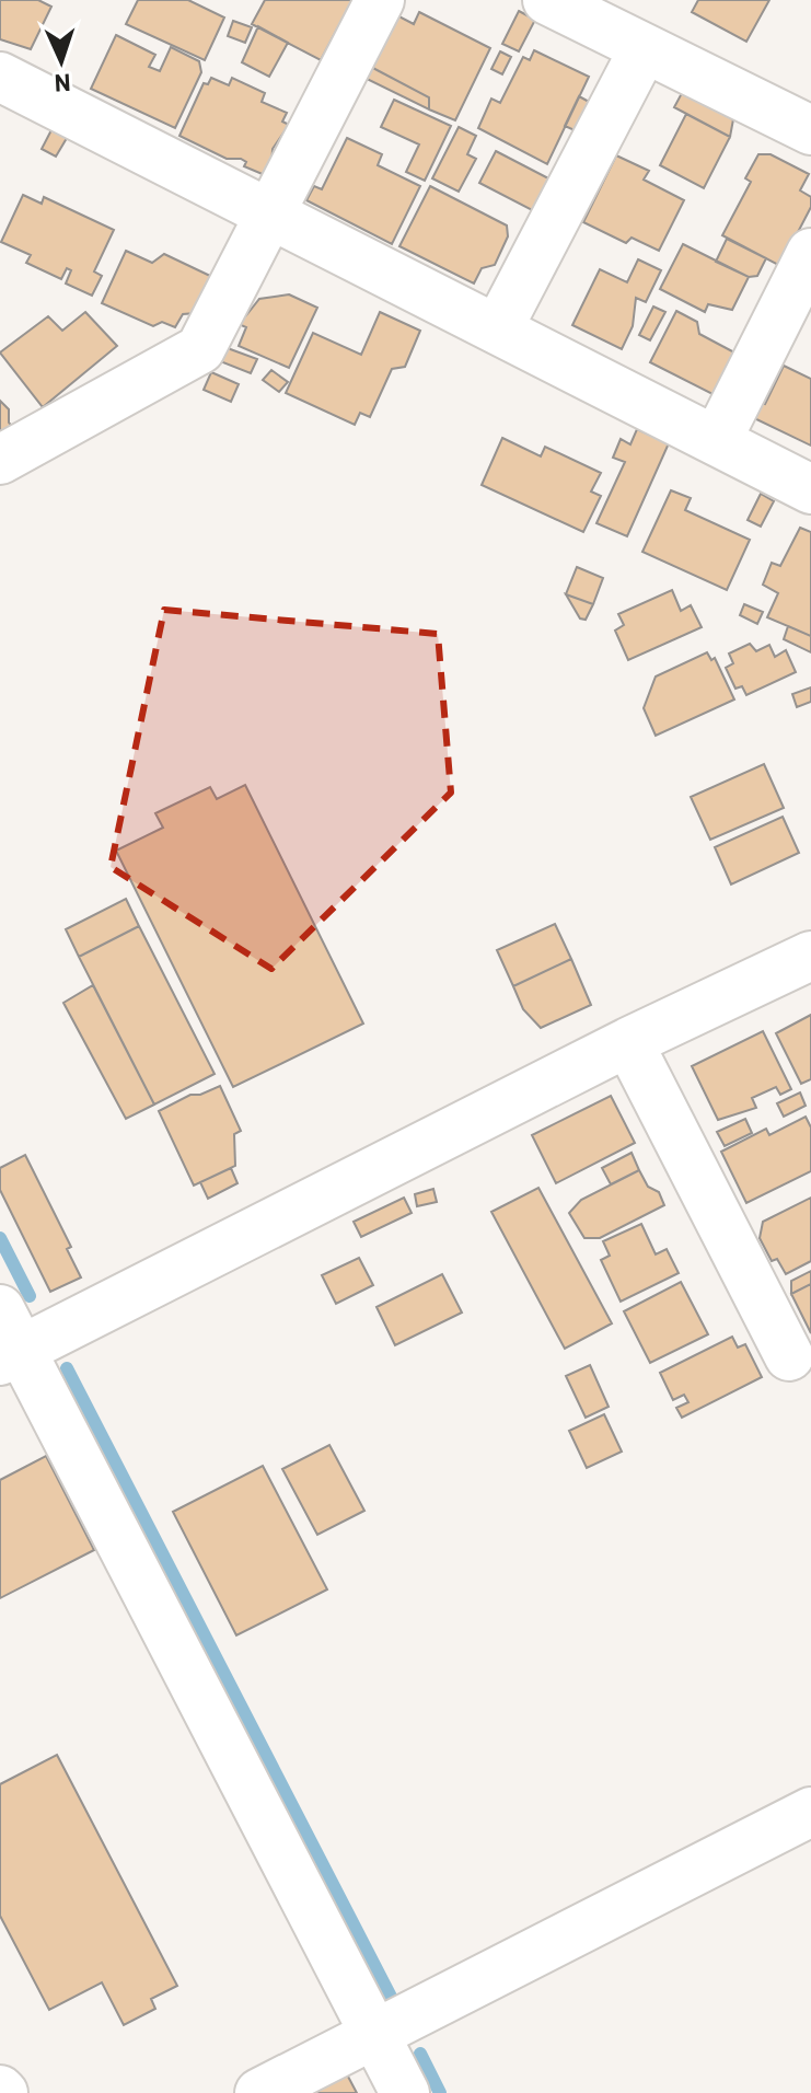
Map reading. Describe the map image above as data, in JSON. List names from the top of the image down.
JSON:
{
  "north": "bottom"
}
